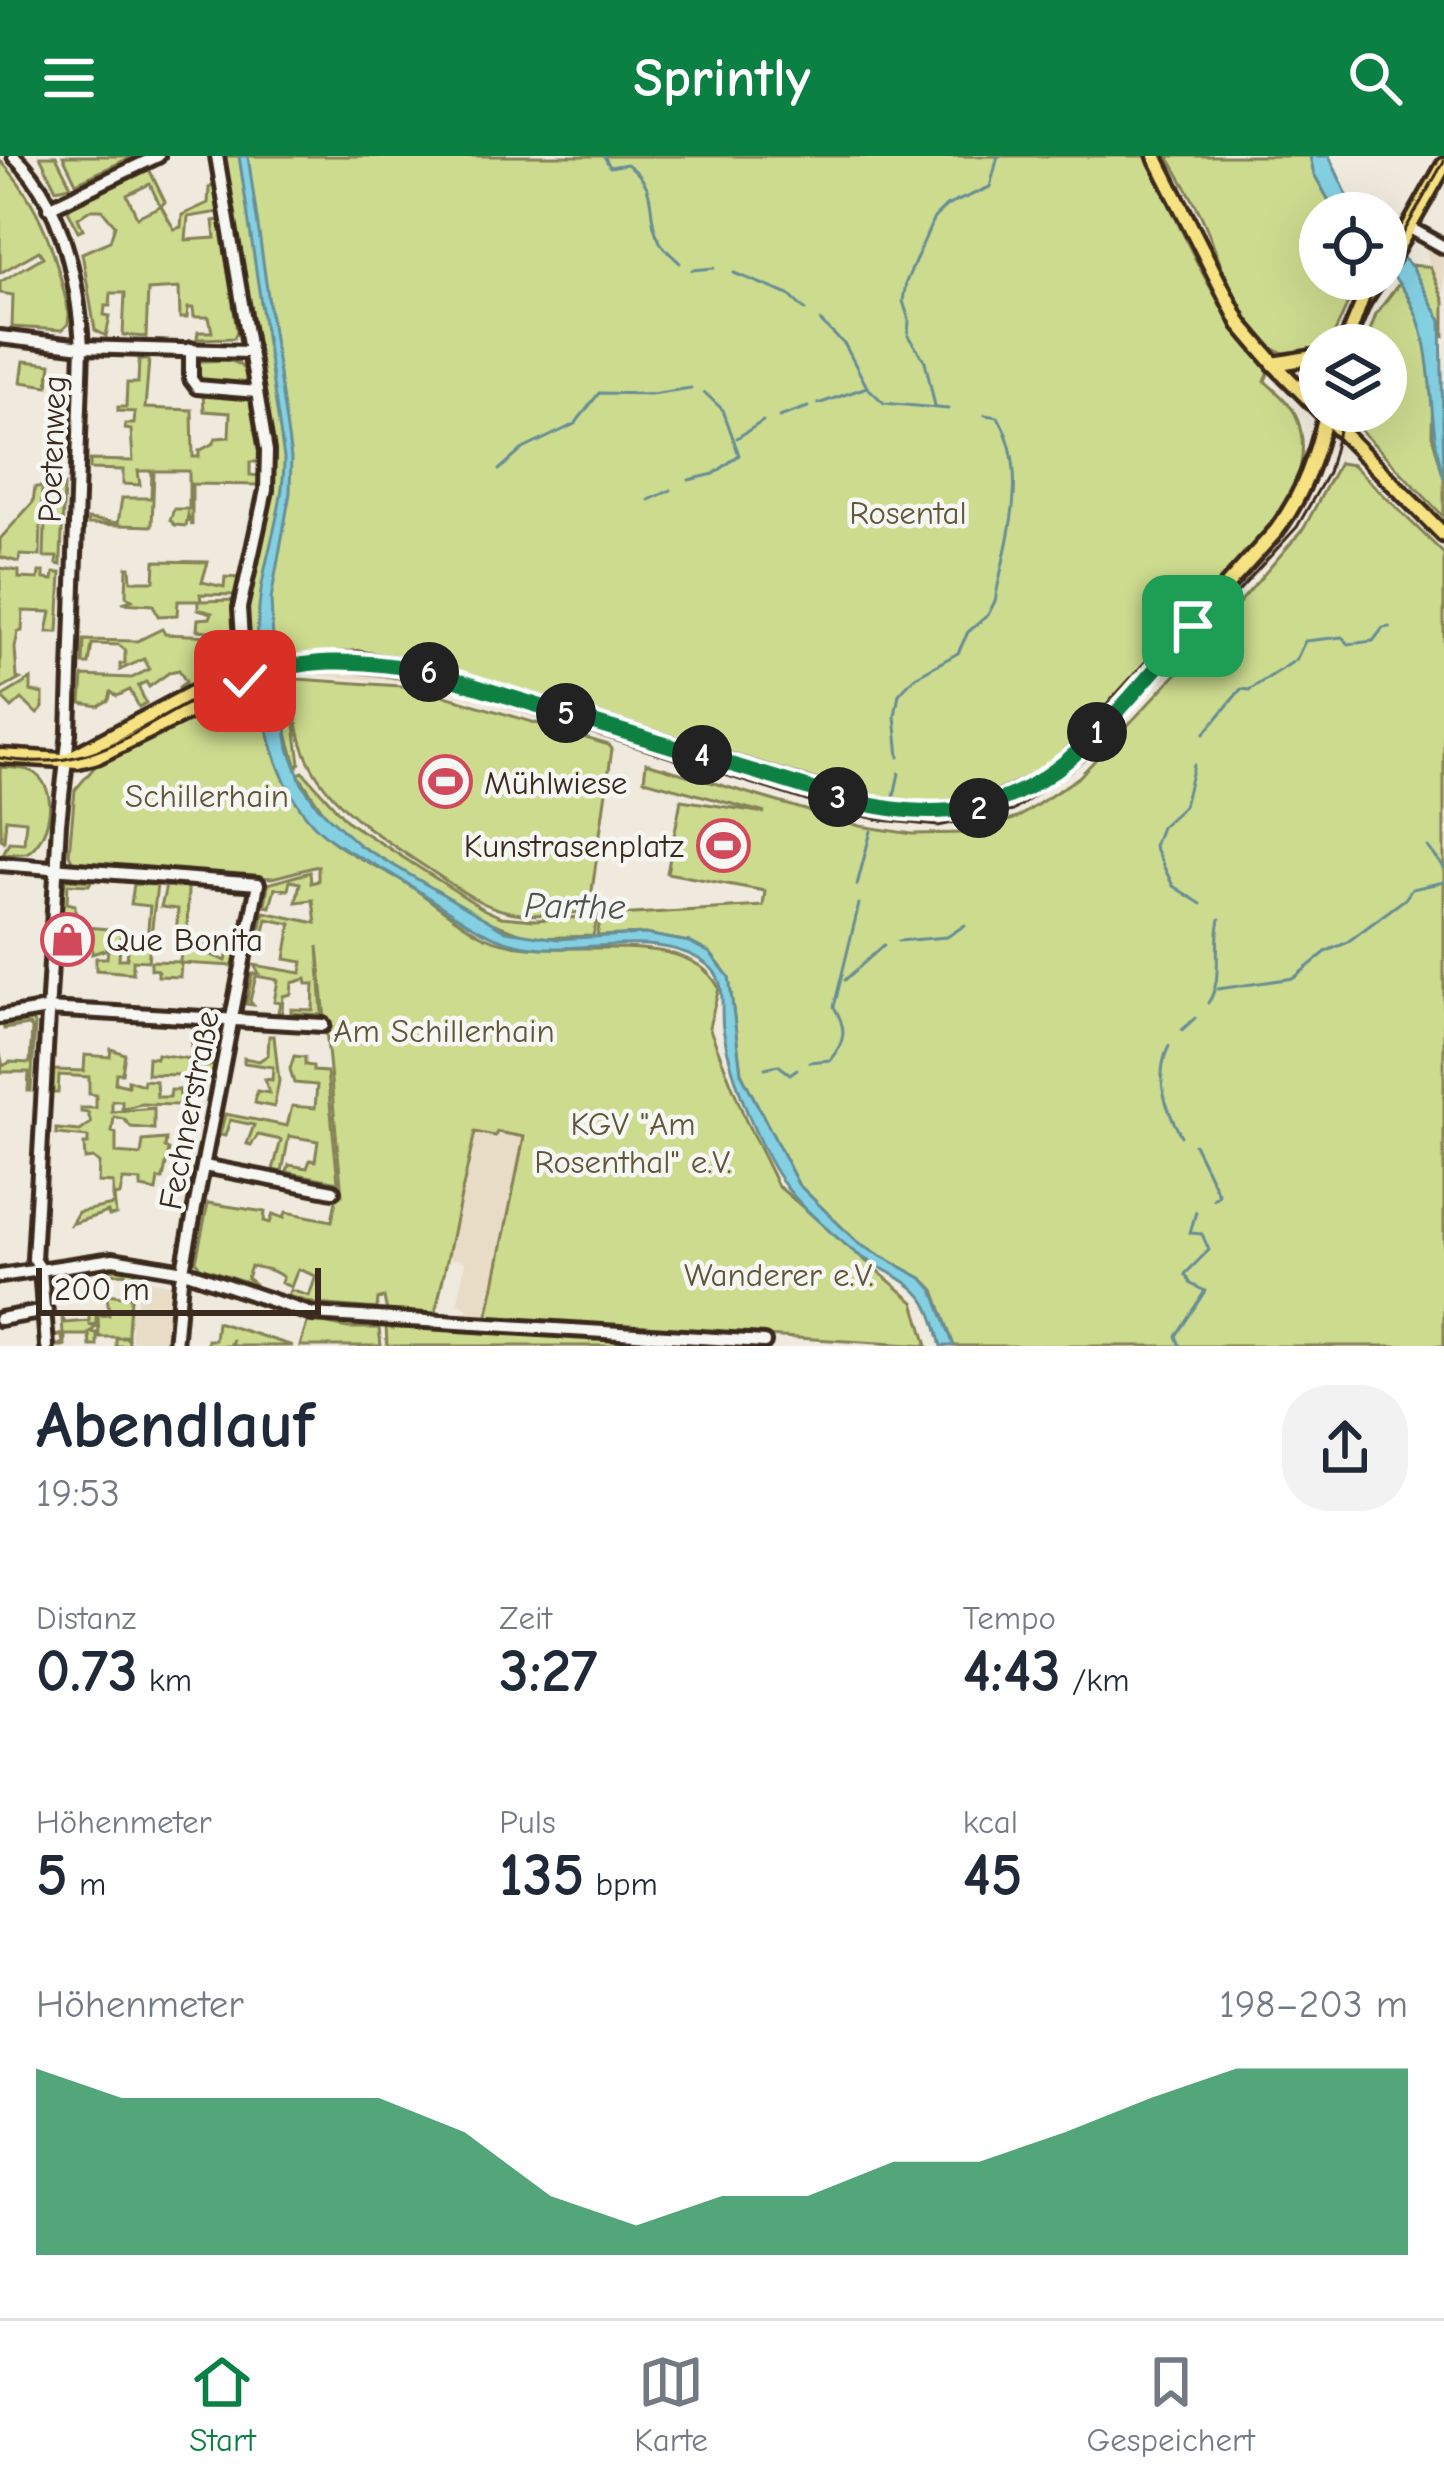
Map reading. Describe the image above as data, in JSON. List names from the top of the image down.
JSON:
{
  "streets": {
    "street": ["Poetenweg", "Fechnerstraße"]
  },
  "crossings": [
    ["Poetenweg", "Fechnerstraße"]
  ],
  "water": ["Parthe"],
  "parks": [
    "Rosental",
    "Schillerhain",
    "Am Schillerhain",
    "KGV \"Am Rosenthal\" e.V.",
    "Wanderer e.V."
  ],
  "places": {
    "sports": ["Mühlwiese", "Kunstrasenplatz"],
    "shop": ["Que Bonita"]
  },
  "scale_bar": "200 m",
  "page": {
    "header": "Sprintly",
    "pins": [
      "6",
      "5",
      "1",
      "4",
      "3",
      "2"
    ],
    "scale": "200 m",
    "heading": ["Abendlauf", "19:53"],
    "stats": [
      ["Distanz", "0.73 km"],
      ["Zeit", "3:27"],
      ["Tempo", "4:43 /km"],
      ["Höhenmeter", "5 m"],
      ["Puls", "135 bpm"],
      ["kcal", "45"]
    ],
    "chart": ["Höhenmeter", "198–203 m"],
    "tabs": ["Start", "Karte", "Gespeichert"]
  }
}
